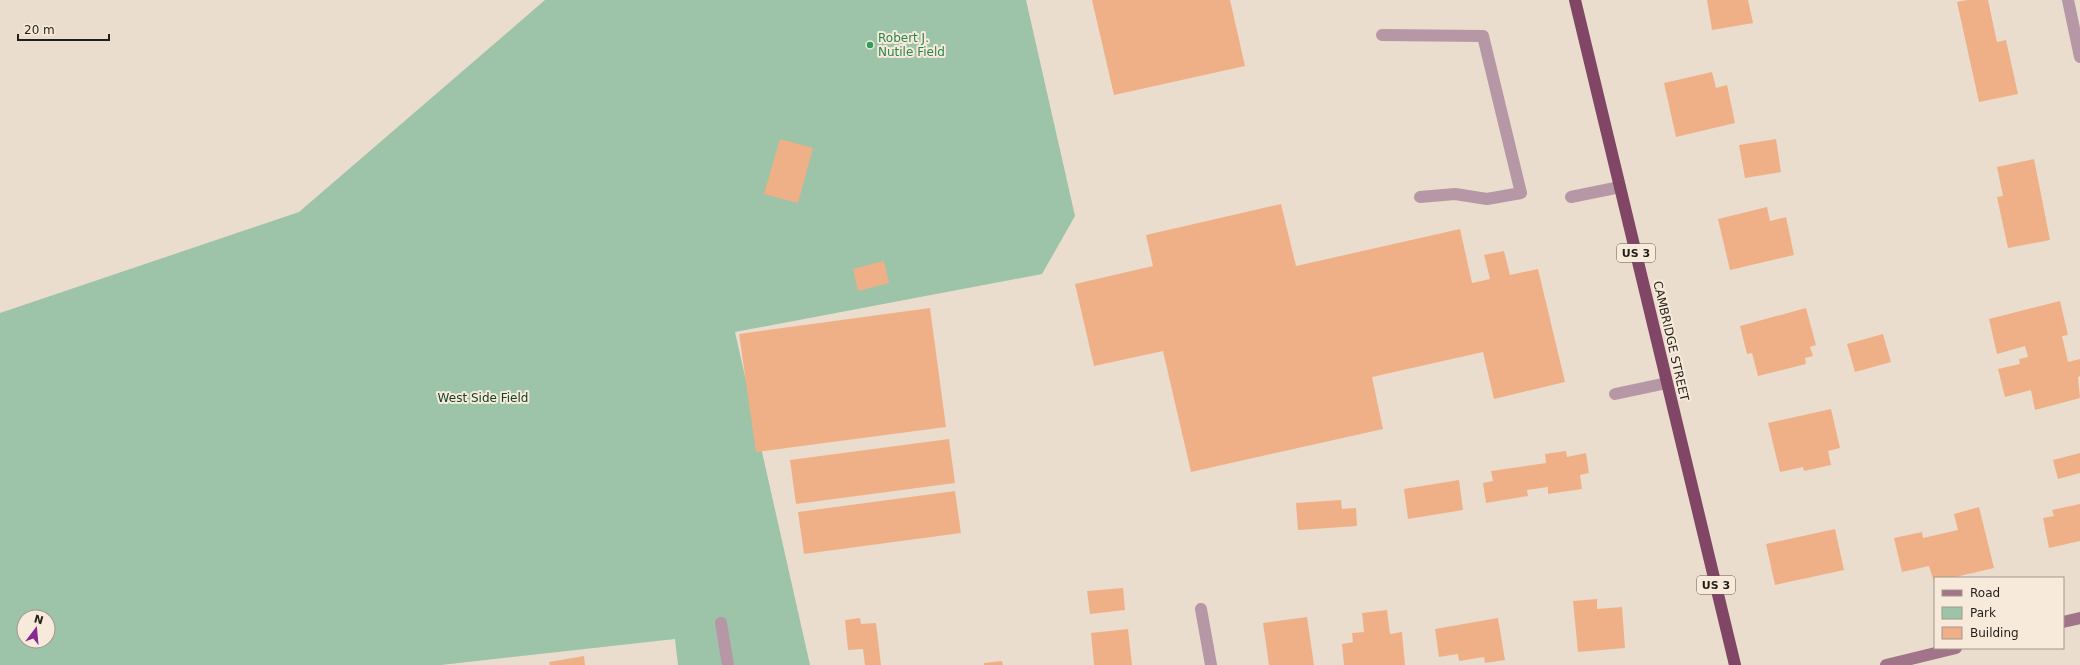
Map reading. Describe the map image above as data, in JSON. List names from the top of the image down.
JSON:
{
  "streets": {
    "highway": ["US 3", "CAMBRIDGE STREET"]
  },
  "parks": ["West Side Field"],
  "places": ["Robert J. Nutile Field"],
  "legend": ["Road", "Park", "Building"],
  "scale_bar": "20 m",
  "north": "top"
}
